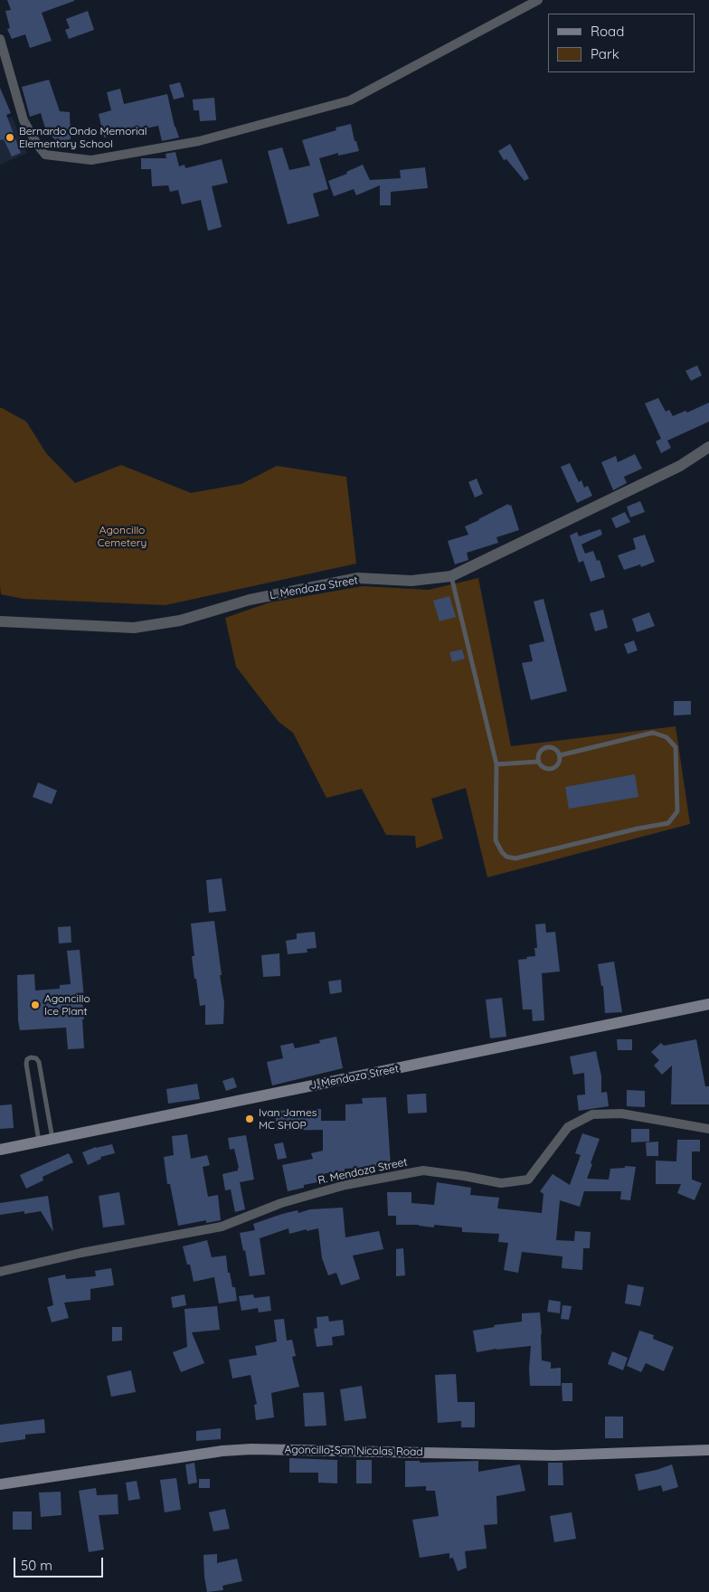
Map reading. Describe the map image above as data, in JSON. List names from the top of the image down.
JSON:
{
  "streets": {
    "main road": ["J. Mendoza Street", "Agoncillo-San Nicolas Road"],
    "street": ["L. Mendoza Street", "R. Mendoza Street"]
  },
  "parks": ["Agoncillo Cemetery"],
  "places": ["Bernardo Ondo Memorial Elementary School", "Agoncillo Ice Plant", "Ivan James MC SHOP"],
  "legend": ["Road", "Park"],
  "scale_bar": "50 m"
}
